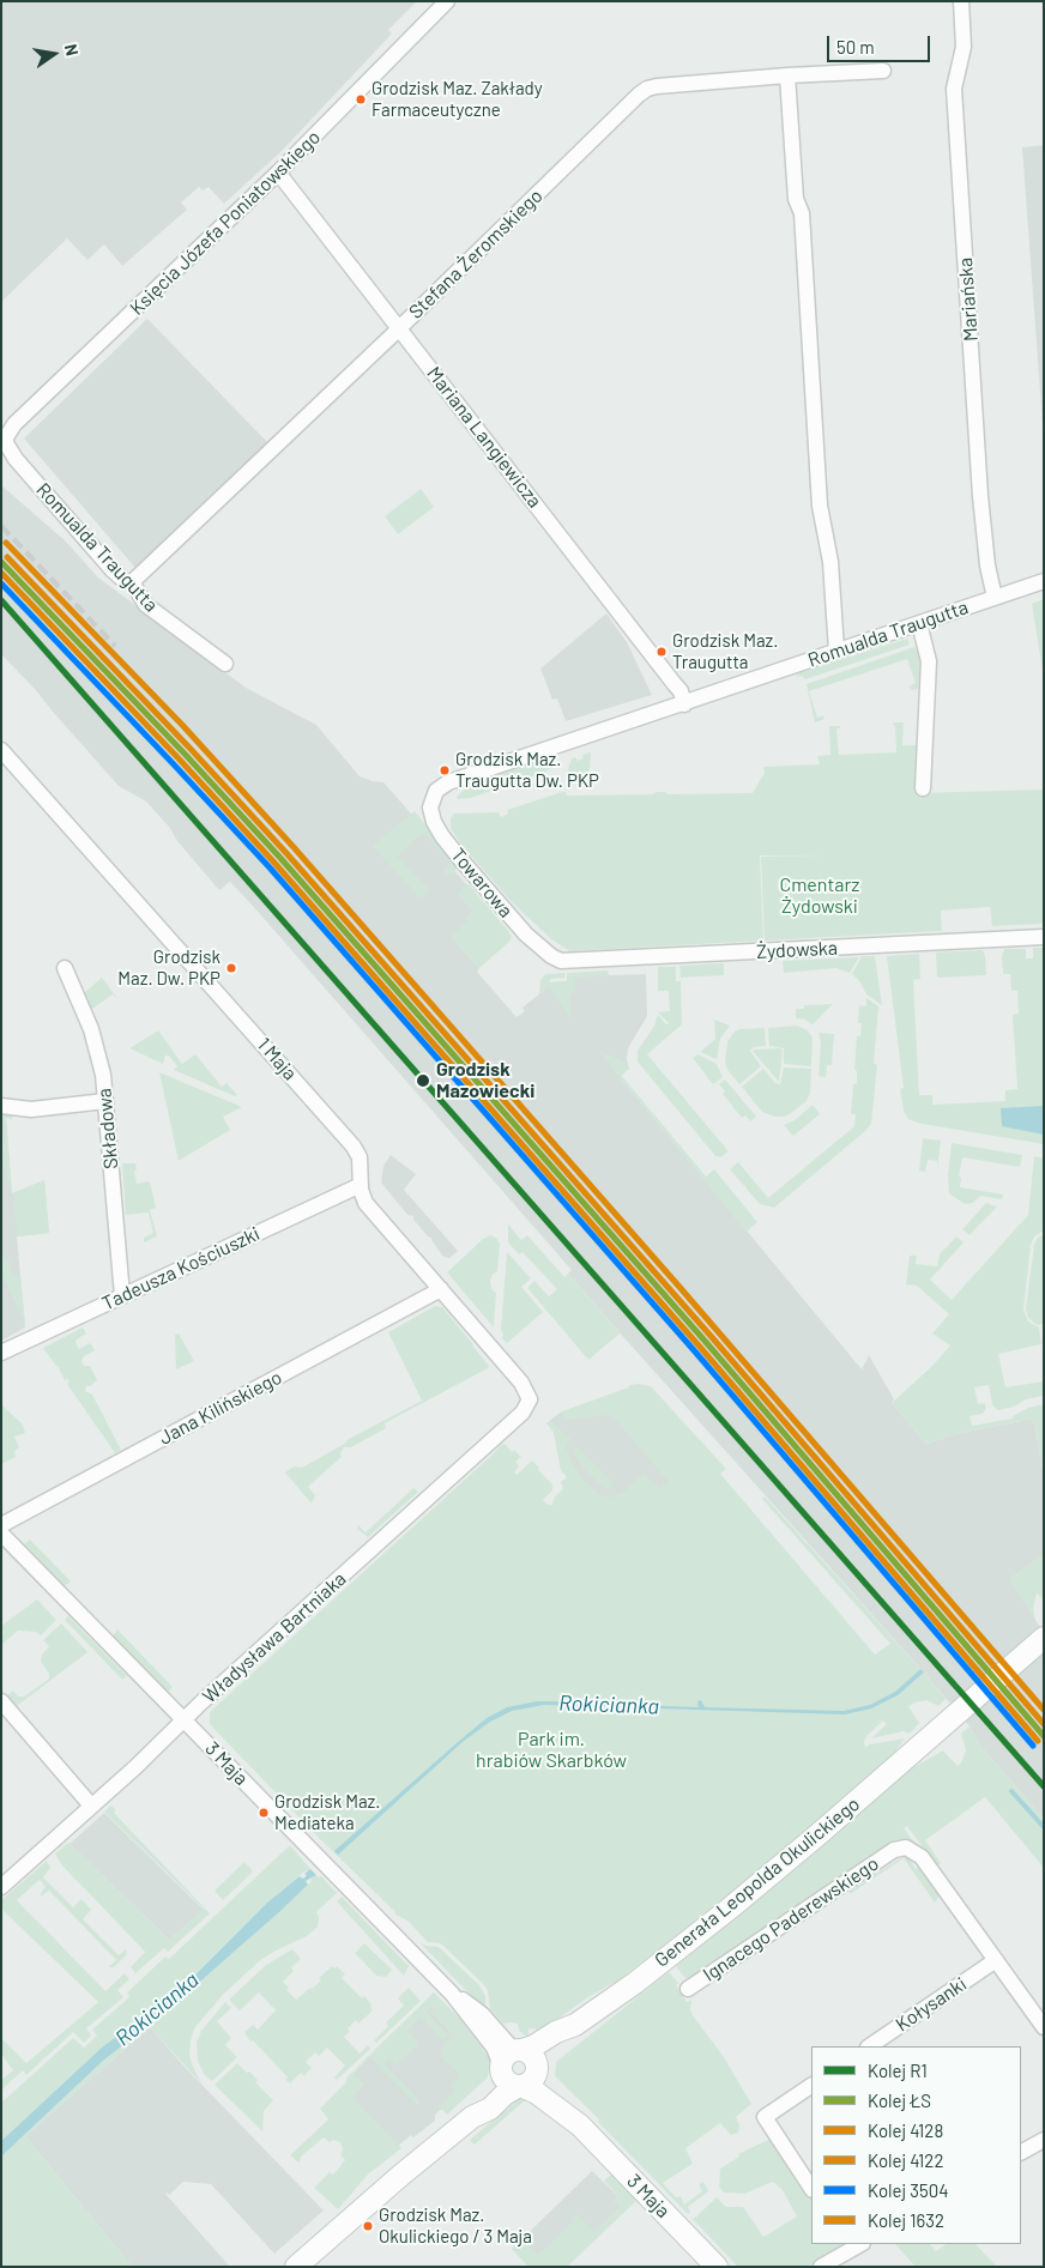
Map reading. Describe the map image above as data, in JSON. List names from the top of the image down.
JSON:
{
  "streets": {
    "street": [
      "Księcia Józefa Poniatowskiego",
      "Stefana Żeromskiego",
      "Mariańska",
      "Mariana Langiewicza",
      "Romualda Traugutta",
      "Towarowa",
      "Żydowska",
      "1 Maja",
      "Składowa",
      "Tadeusza Kościuszki",
      "Jana Kilińskiego",
      "Władysława Bartniaka",
      "3 Maja",
      "Generała Leopolda Okulickiego",
      "Ignacego Paderewskiego",
      "Kołysanki"
    ]
  },
  "crossings": [
    ["Księcia Józefa Poniatowskiego", "Mariana Langiewicza"],
    ["Księcia Józefa Poniatowskiego", "Romualda Traugutta"],
    ["Stefana Żeromskiego", "Mariana Langiewicza"],
    ["Stefana Żeromskiego", "Romualda Traugutta"],
    ["Mariańska", "Romualda Traugutta"],
    ["Mariana Langiewicza", "Romualda Traugutta"],
    ["Romualda Traugutta", "Towarowa"],
    ["Towarowa", "Żydowska"],
    ["1 Maja", "Tadeusza Kościuszki"],
    ["1 Maja", "Jana Kilińskiego"],
    ["1 Maja", "Władysława Bartniaka"],
    ["Składowa", "Tadeusza Kościuszki"],
    ["Władysława Bartniaka", "3 Maja"],
    ["3 Maja", "Generała Leopolda Okulickiego"],
    ["Ignacego Paderewskiego", "Kołysanki"]
  ],
  "water": ["Rokicianka"],
  "parks": ["Cmentarz Żydowski", "Park im. hrabiów Skarbków"],
  "places": [
    "Grodzisk Maz. Zakłady Farmaceutyczne",
    "Grodzisk Maz. Traugutta",
    "Grodzisk Maz. Traugutta Dw. PKP",
    "Grodzisk Maz. Dw. PKP",
    "Grodzisk Mazowiecki",
    "Grodzisk Maz. Mediateka",
    "Grodzisk Maz. Okulickiego / 3 Maja"
  ],
  "lines": [
    "rail line 1632",
    "rail line 4122",
    "rail line ŁS",
    "rail line 4128",
    "rail line 3504",
    "rail line R1"
  ],
  "legend": [
    "Kolej R1",
    "Kolej ŁS",
    "Kolej 4128",
    "Kolej 4122",
    "Kolej 3504",
    "Kolej 1632"
  ],
  "scale_bar": "50 m",
  "north": "right"
}
